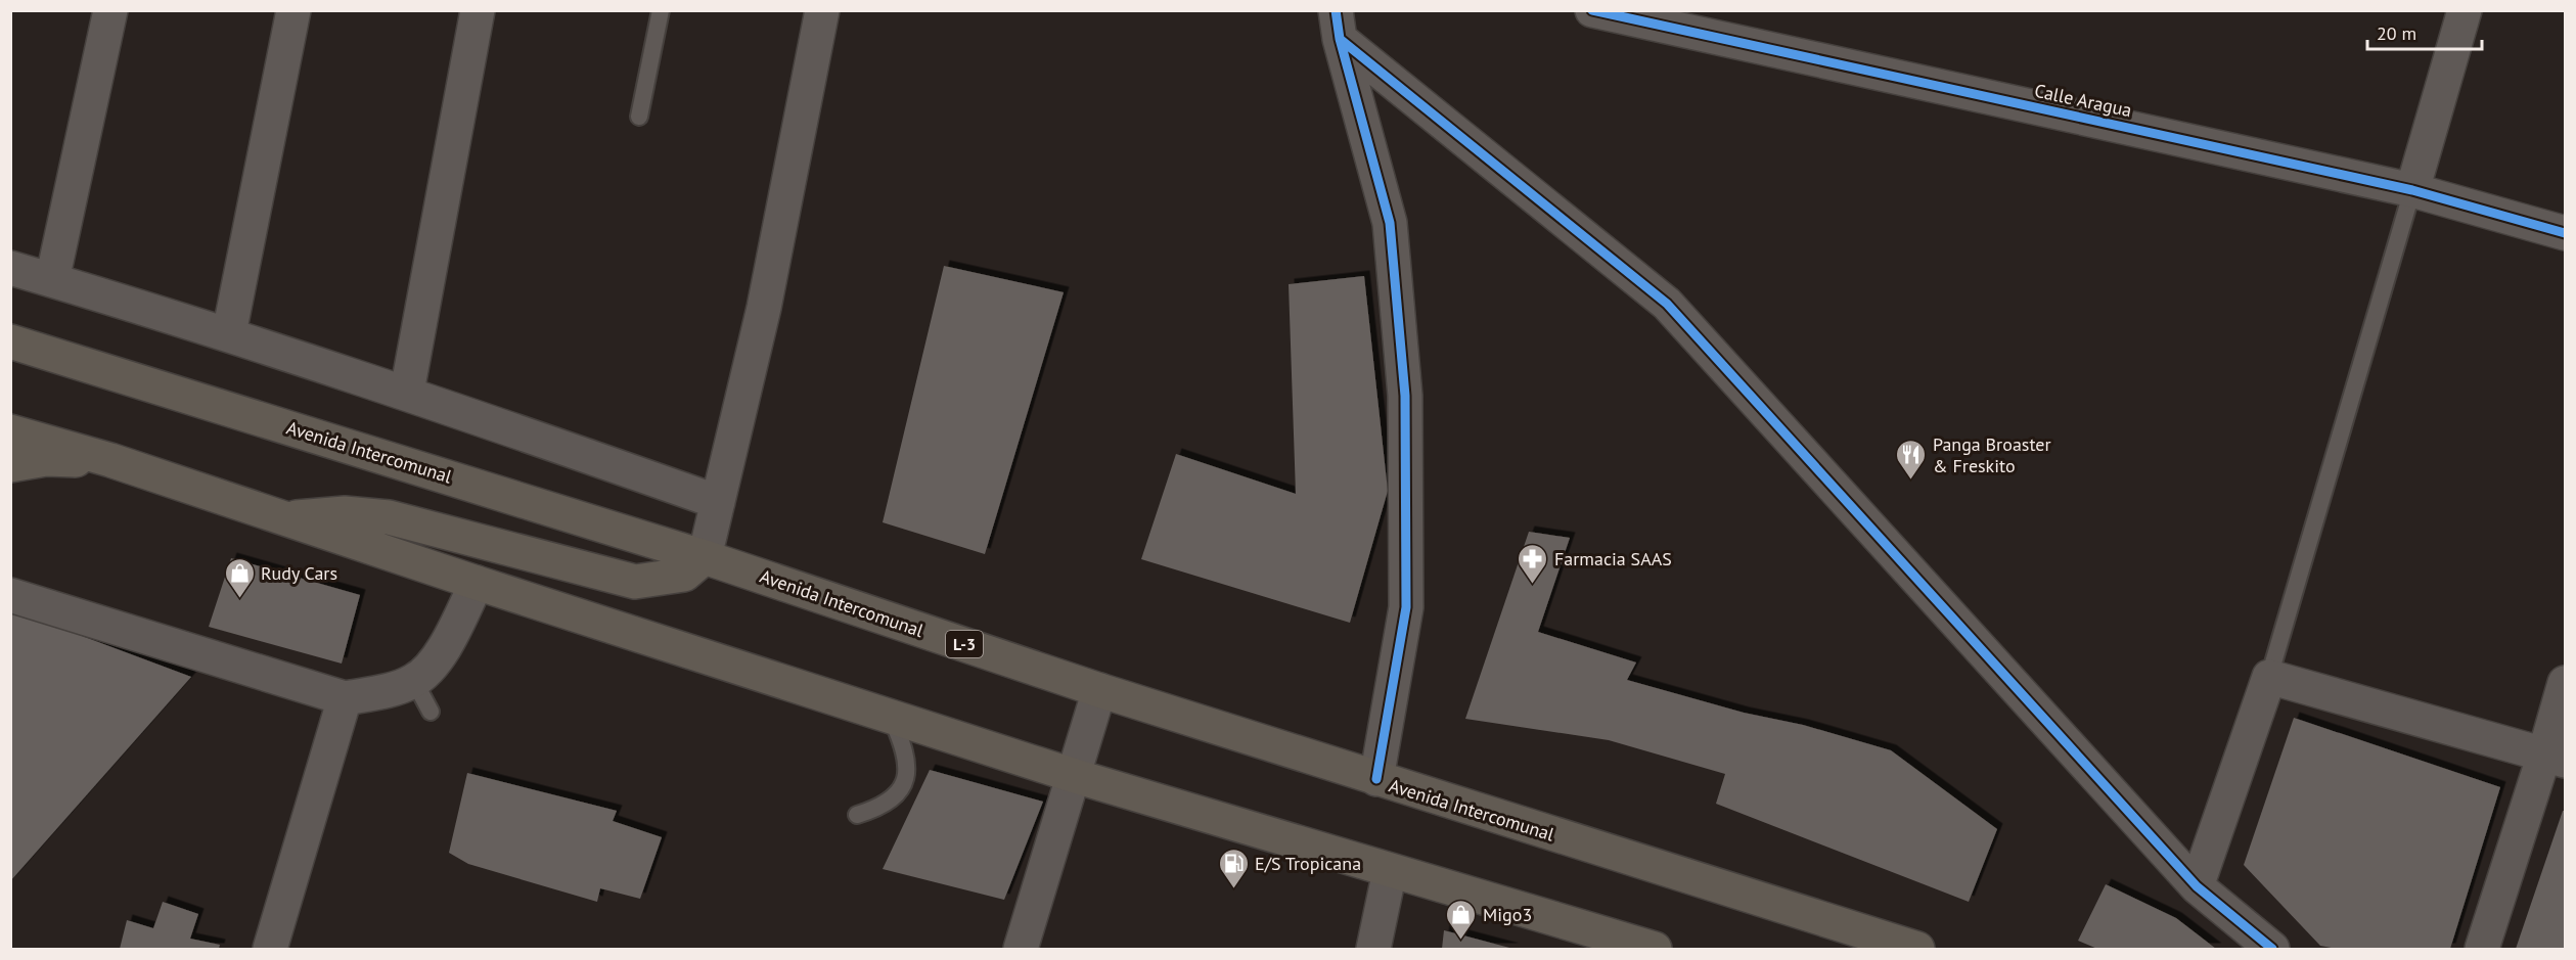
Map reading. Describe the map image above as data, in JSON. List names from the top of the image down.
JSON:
{
  "streets": {
    "main road": ["Avenida Intercomunal", "L-3"],
    "street": ["Calle Aragua"]
  },
  "places": {
    "restaurant": ["Panga Broaster & Freskito"],
    "pharmacy": ["Farmacia SAAS"],
    "shop": ["Rudy Cars", "Migo3"],
    "fuel station": ["E/S Tropicana"]
  },
  "scale_bar": "20 m"
}
